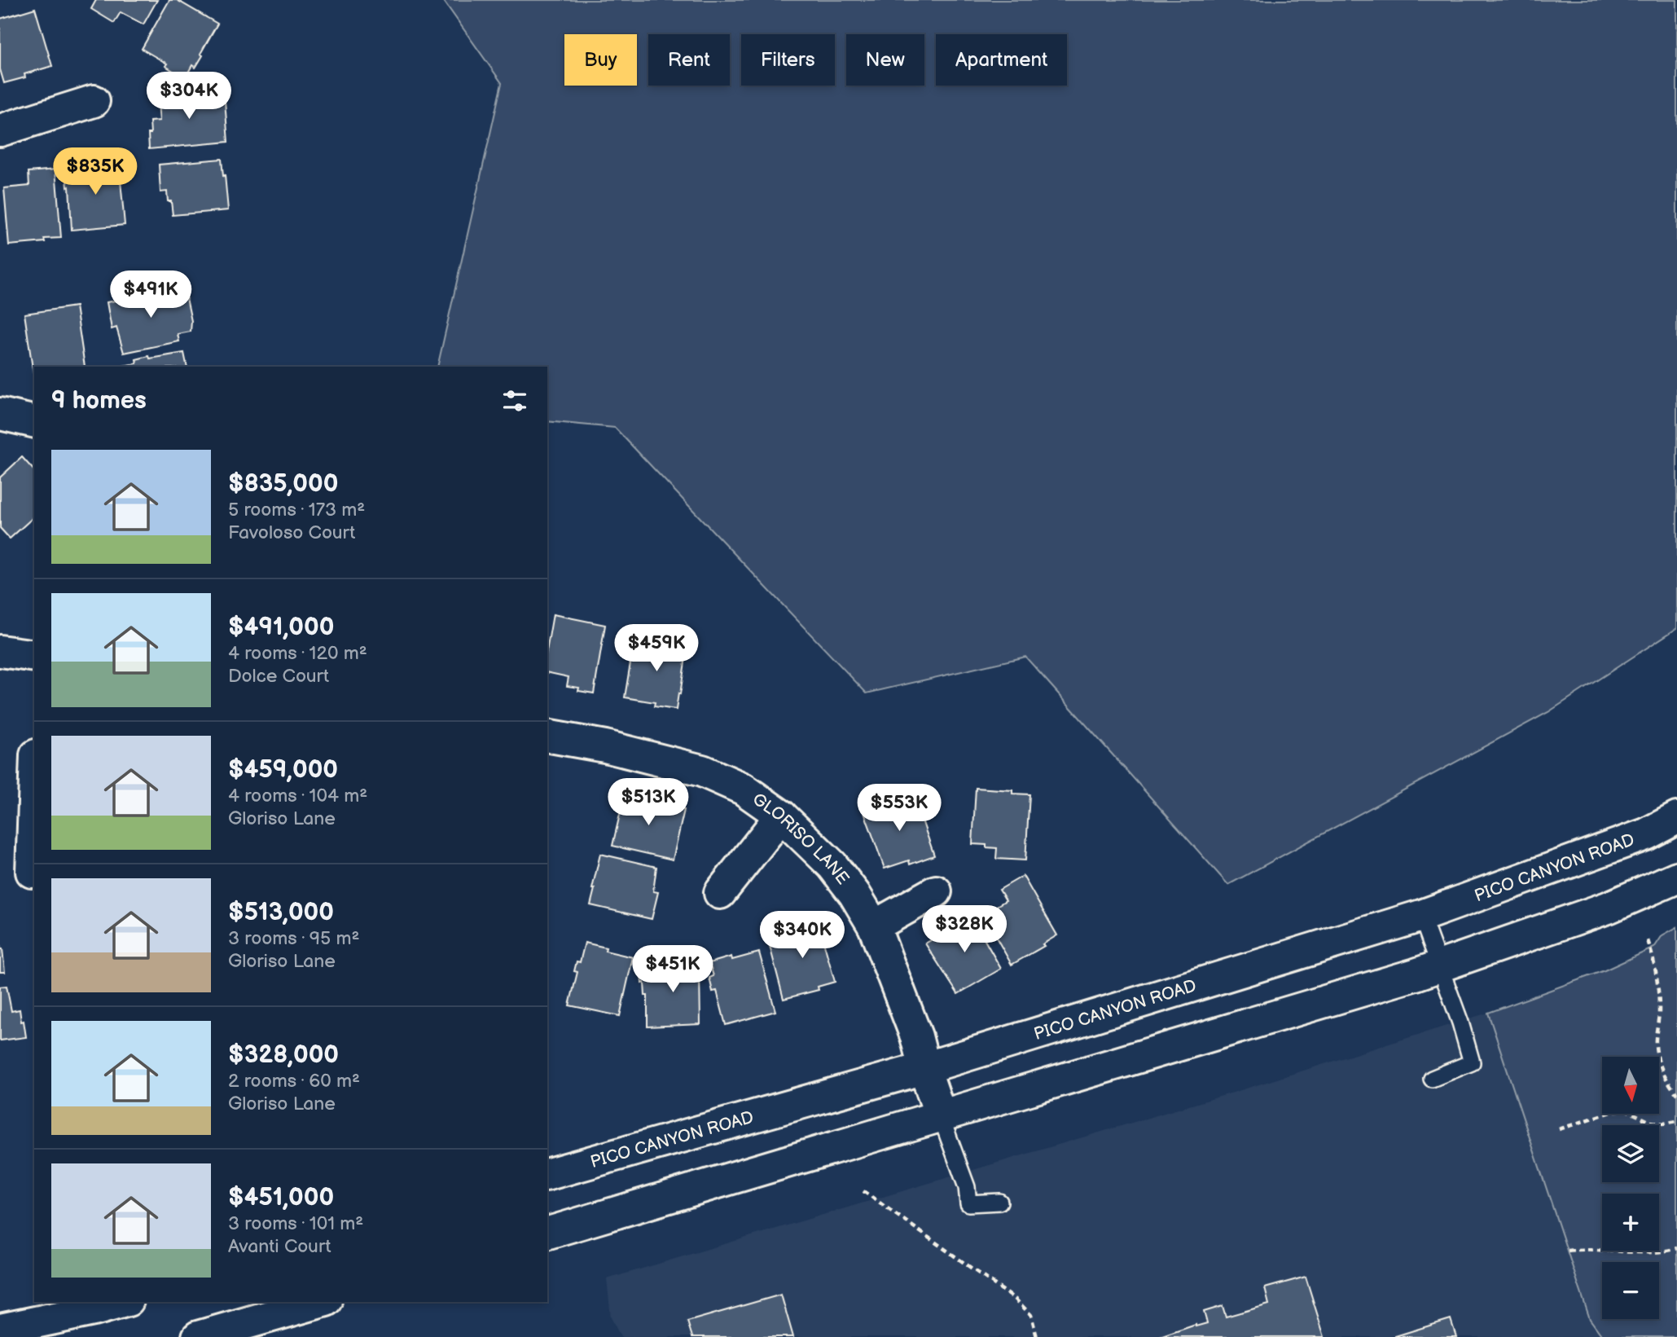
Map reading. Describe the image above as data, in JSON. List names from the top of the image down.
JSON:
{
  "streets": {
    "main road": ["GLORISO LANE", "PICO CANYON ROAD"]
  },
  "crossings": [
    ["GLORISO LANE", "PICO CANYON ROAD"]
  ],
  "north": "bottom",
  "page": {
    "chip": [
      "Buy",
      "Rent",
      "Filters",
      "New",
      "Apartment"
    ],
    "price": [
      "$304K",
      "$835K",
      "$491K",
      "$459K",
      "$513K",
      "$553K",
      "$328K",
      "$340K",
      "$451K"
    ],
    "heading": "9 homes",
    "list": [
      {
        "name": "$835,000",
        "note": "5 rooms · 173 m² · Favoloso Court"
      },
      {
        "name": "$491,000",
        "note": "4 rooms · 120 m² · Dolce Court"
      },
      {
        "name": "$459,000",
        "note": "4 rooms · 104 m² · Gloriso Lane"
      },
      {
        "name": "$513,000",
        "note": "3 rooms · 95 m² · Gloriso Lane"
      },
      {
        "name": "$328,000",
        "note": "2 rooms · 60 m² · Gloriso Lane"
      },
      {
        "name": "$451,000",
        "note": "3 rooms · 101 m² · Avanti Court"
      }
    ],
    "map_buttons": ["+", "−"]
  }
}
